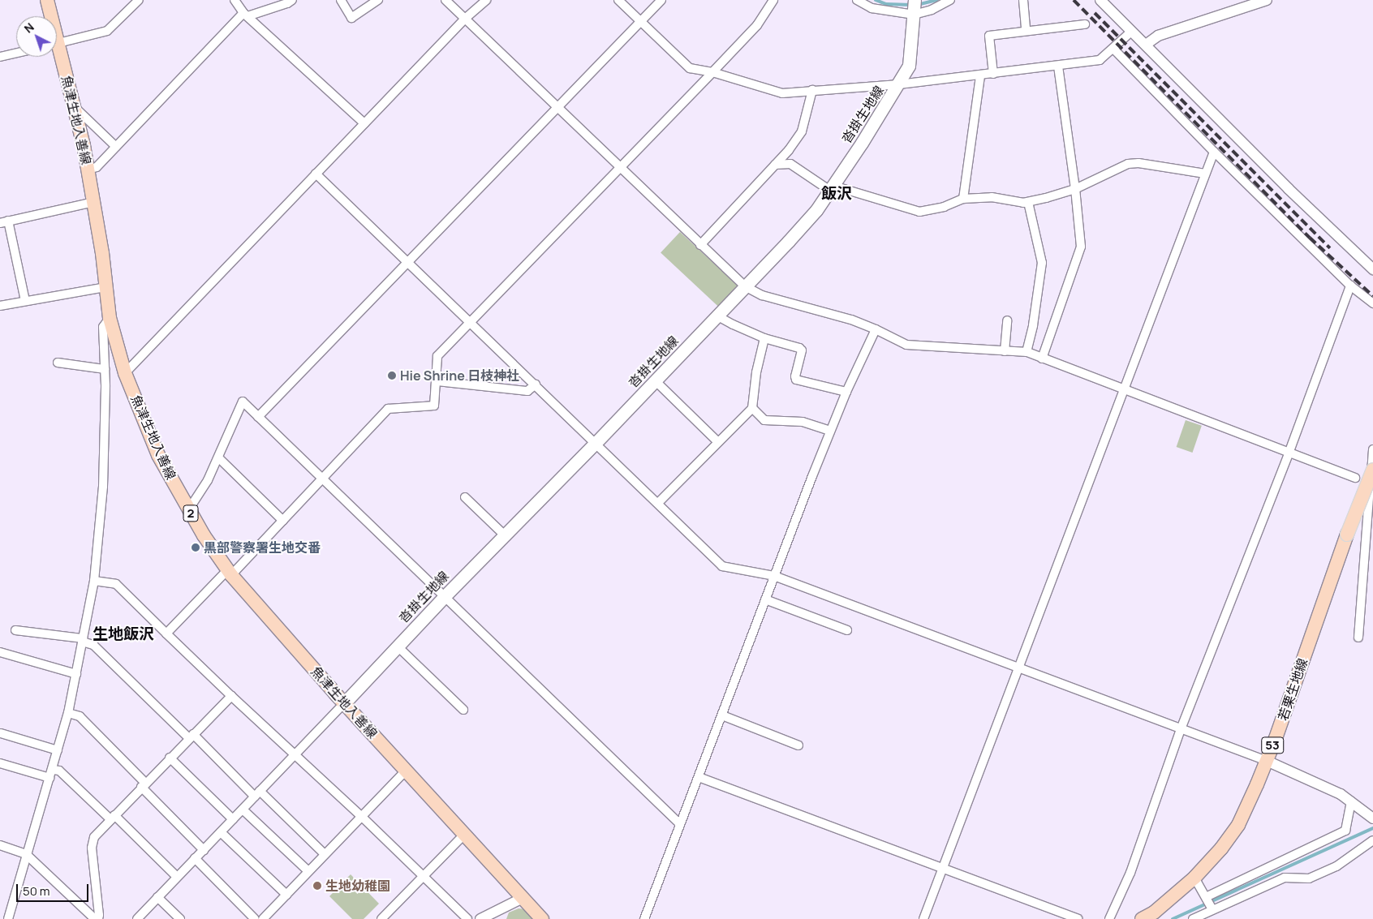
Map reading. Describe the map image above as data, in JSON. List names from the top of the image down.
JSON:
{
  "streets": {
    "main road": [
      "沓掛生地線",
      "魚津生地入善線",
      "2",
      "若栗生地線",
      "53"
    ]
  },
  "crossings": [
    ["沓掛生地線", "魚津生地入善線"]
  ],
  "districts": ["飯沢", "生地飯沢"],
  "places": ["Hie Shrine 日枝神社", "黒部警察署生地交番", "生地幼稚園"],
  "scale_bar": "50 m",
  "north": "top left"
}
